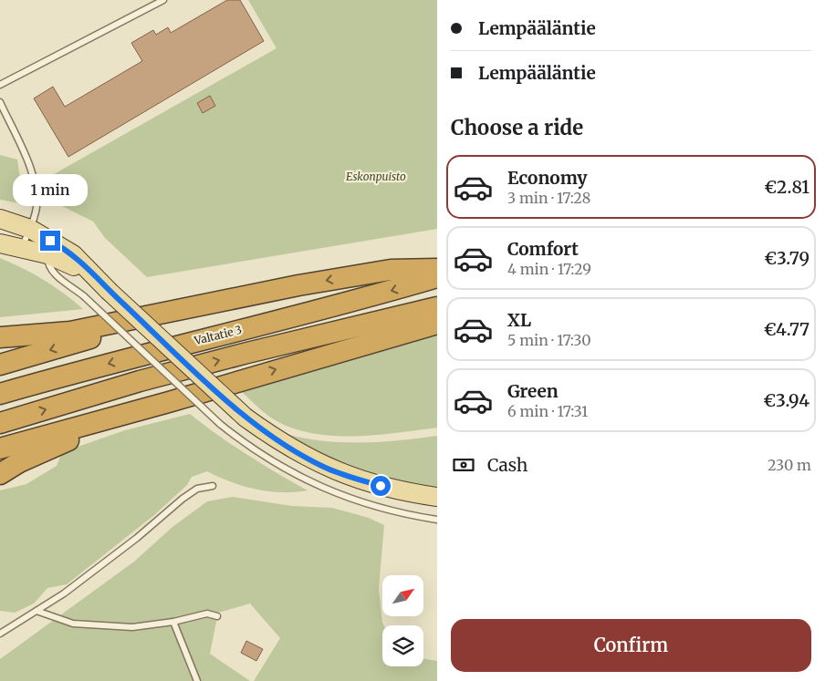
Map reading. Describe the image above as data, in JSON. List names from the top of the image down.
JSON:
{
  "streets": {
    "highway": ["Valtatie 3"]
  },
  "parks": ["Eskonpuisto"],
  "north": "top right",
  "page": {
    "banner": ["Lempääläntie", "Lempääläntie"],
    "heading": "Choose a ride",
    "list": [
      {
        "name": "Economy",
        "note": "3 min · 17:28",
        "value": "€2.81"
      },
      {
        "name": "Comfort",
        "note": "4 min · 17:29",
        "value": "€3.79"
      },
      {
        "name": "XL",
        "note": "5 min · 17:30",
        "value": "€4.77"
      },
      {
        "name": "Green",
        "note": "6 min · 17:31",
        "value": "€3.94"
      }
    ],
    "bubble": "1 min",
    "pay": ["Cash", "230 m"],
    "buttons": "Confirm"
  }
}
